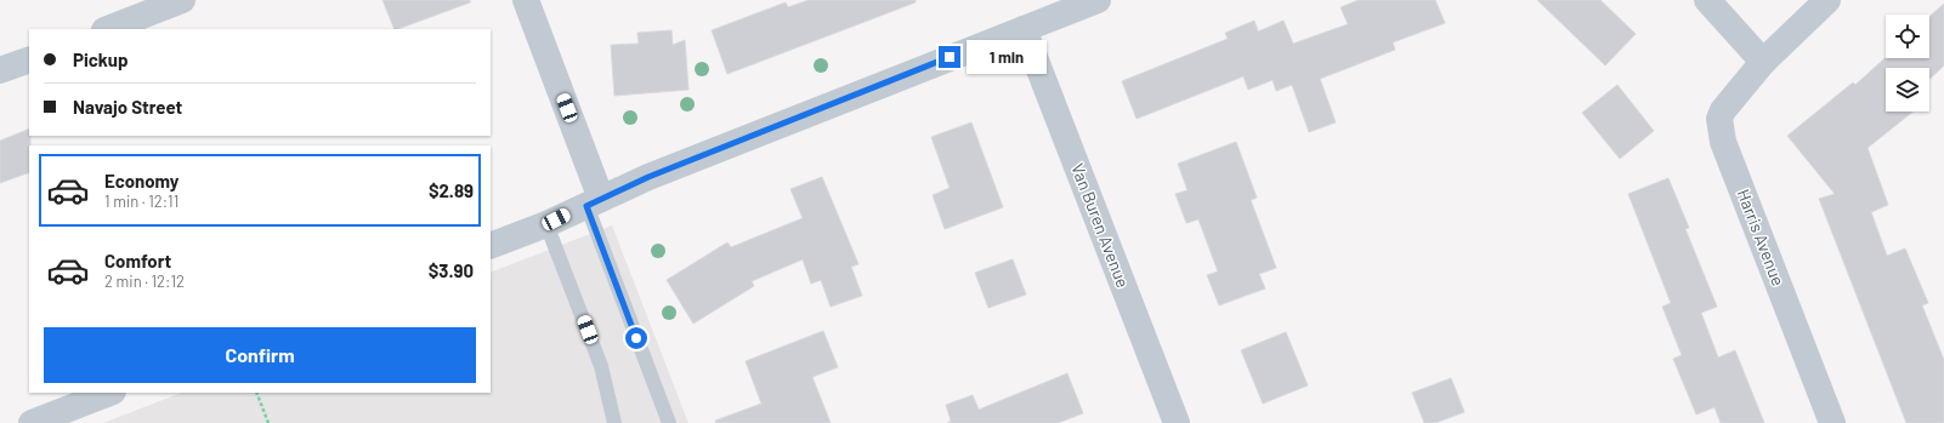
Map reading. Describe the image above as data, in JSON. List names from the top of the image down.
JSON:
{
  "streets": {
    "street": ["Van Buren Avenue", "Harris Avenue"]
  },
  "page": {
    "banner": ["Pickup", "Navajo Street"],
    "bubble": "1 min",
    "list": [
      {
        "name": "Economy",
        "note": "1 min · 12:11",
        "value": "$2.89"
      },
      {
        "name": "Comfort",
        "note": "2 min · 12:12",
        "value": "$3.90"
      }
    ],
    "buttons": "Confirm"
  }
}
